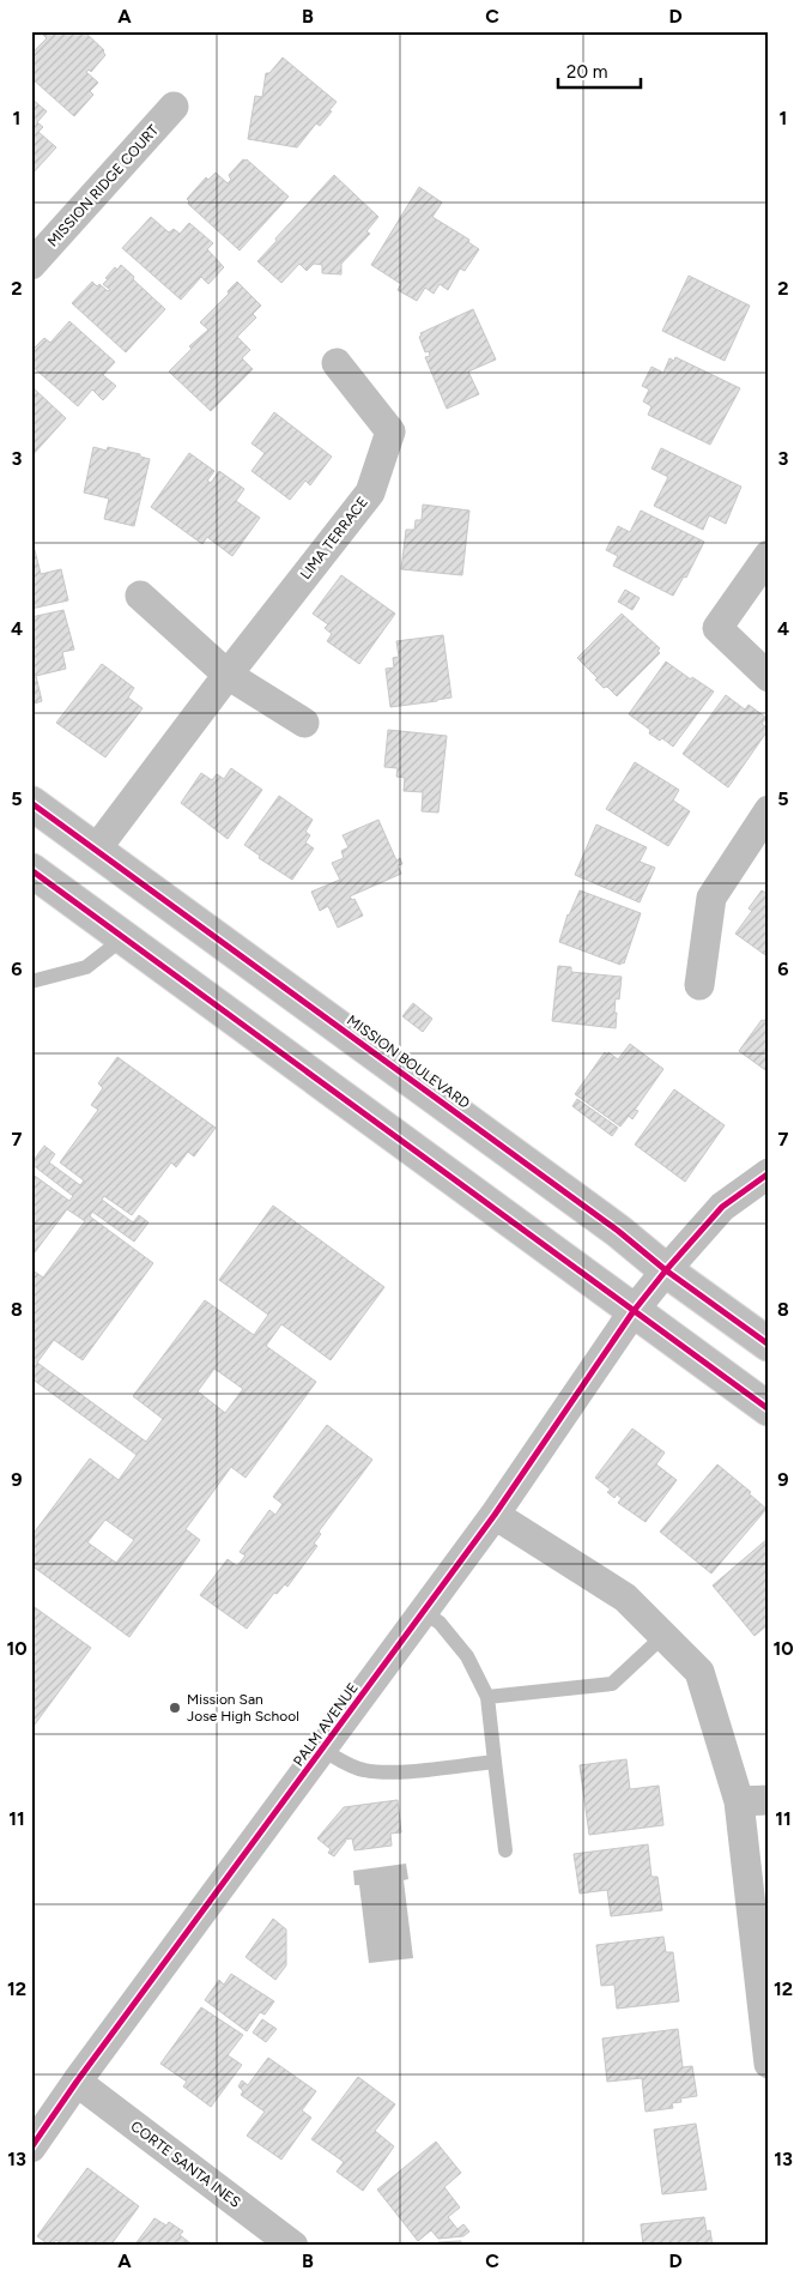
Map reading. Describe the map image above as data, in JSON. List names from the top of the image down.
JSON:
{
  "streets": {
    "main road": ["MISSION BOULEVARD"],
    "street": [
      "MISSION RIDGE COURT",
      "LIMA TERRACE",
      "PALM AVENUE",
      "CORTE SANTA INES"
    ]
  },
  "crossings": [
    ["LIMA TERRACE", "MISSION BOULEVARD"],
    ["MISSION BOULEVARD", "PALM AVENUE"],
    ["PALM AVENUE", "CORTE SANTA INES"]
  ],
  "places": ["Mission San Jose High School"],
  "scale_bar": "20 m",
  "grid": {
    "columns": [
      "A",
      "B",
      "C",
      "D"
    ],
    "rows": [
      "1",
      "2",
      "3",
      "4",
      "5",
      "6",
      "7",
      "8",
      "9",
      "10",
      "11",
      "12",
      "13"
    ]
  }
}
